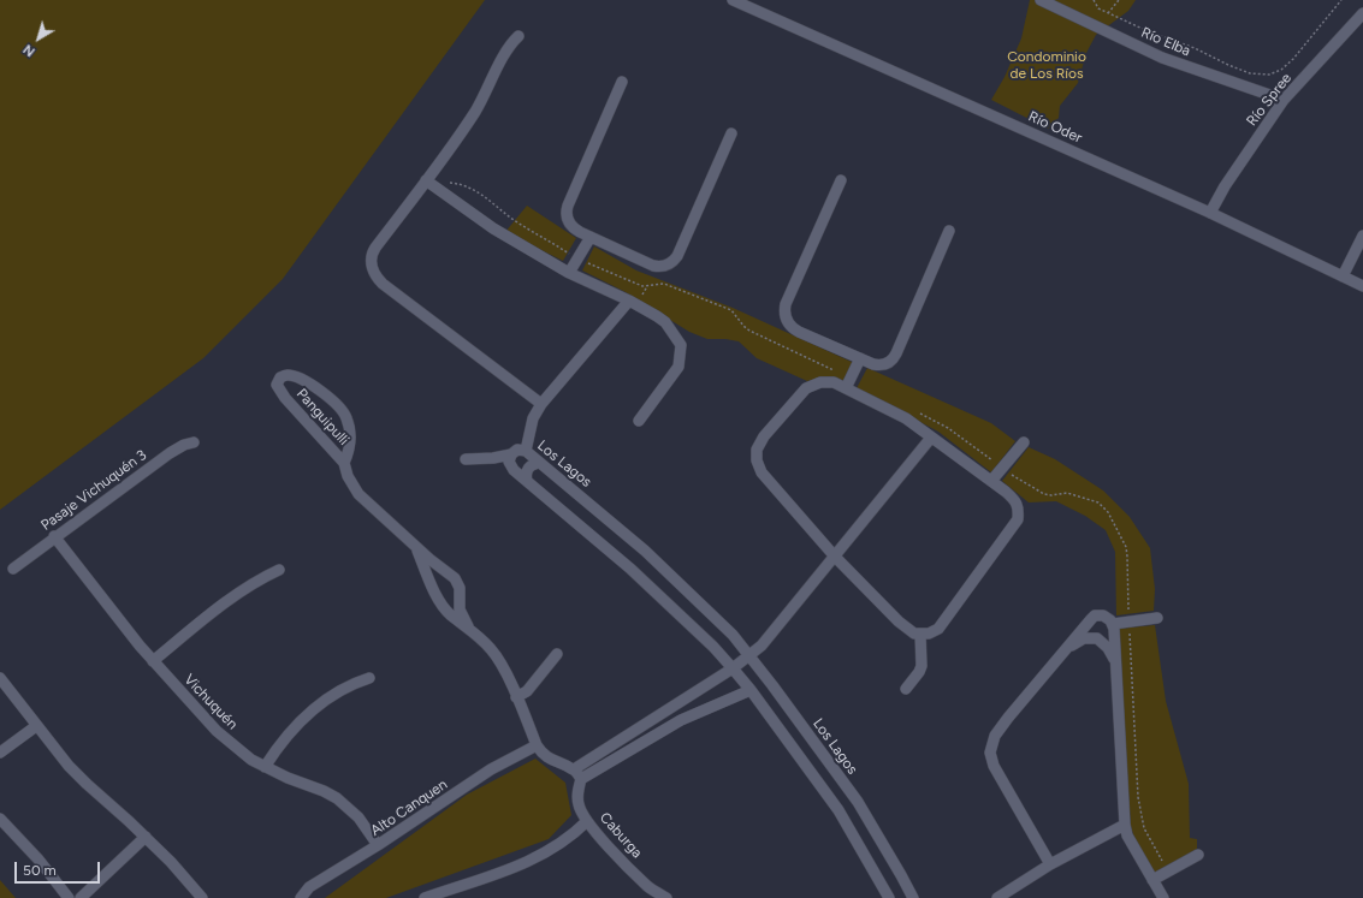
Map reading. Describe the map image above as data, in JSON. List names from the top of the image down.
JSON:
{
  "streets": {
    "street": [
      "Río Elba",
      "Río Spree",
      "Río Oder",
      "Panguipulli",
      "Los Lagos",
      "Pasaje Vichuquén 3",
      "Vichuquén",
      "Alto Canquen",
      "Caburga"
    ]
  },
  "crossings": [
    ["Río Elba", "Río Spree"],
    ["Río Spree", "Río Oder"],
    ["Panguipulli", "Alto Canquen"],
    ["Panguipulli", "Caburga"],
    ["Pasaje Vichuquén 3", "Vichuquén"],
    ["Vichuquén", "Alto Canquen"]
  ],
  "parks": ["Condominio de Los Ríos"],
  "scale_bar": "50 m",
  "north": "bottom left"
}
